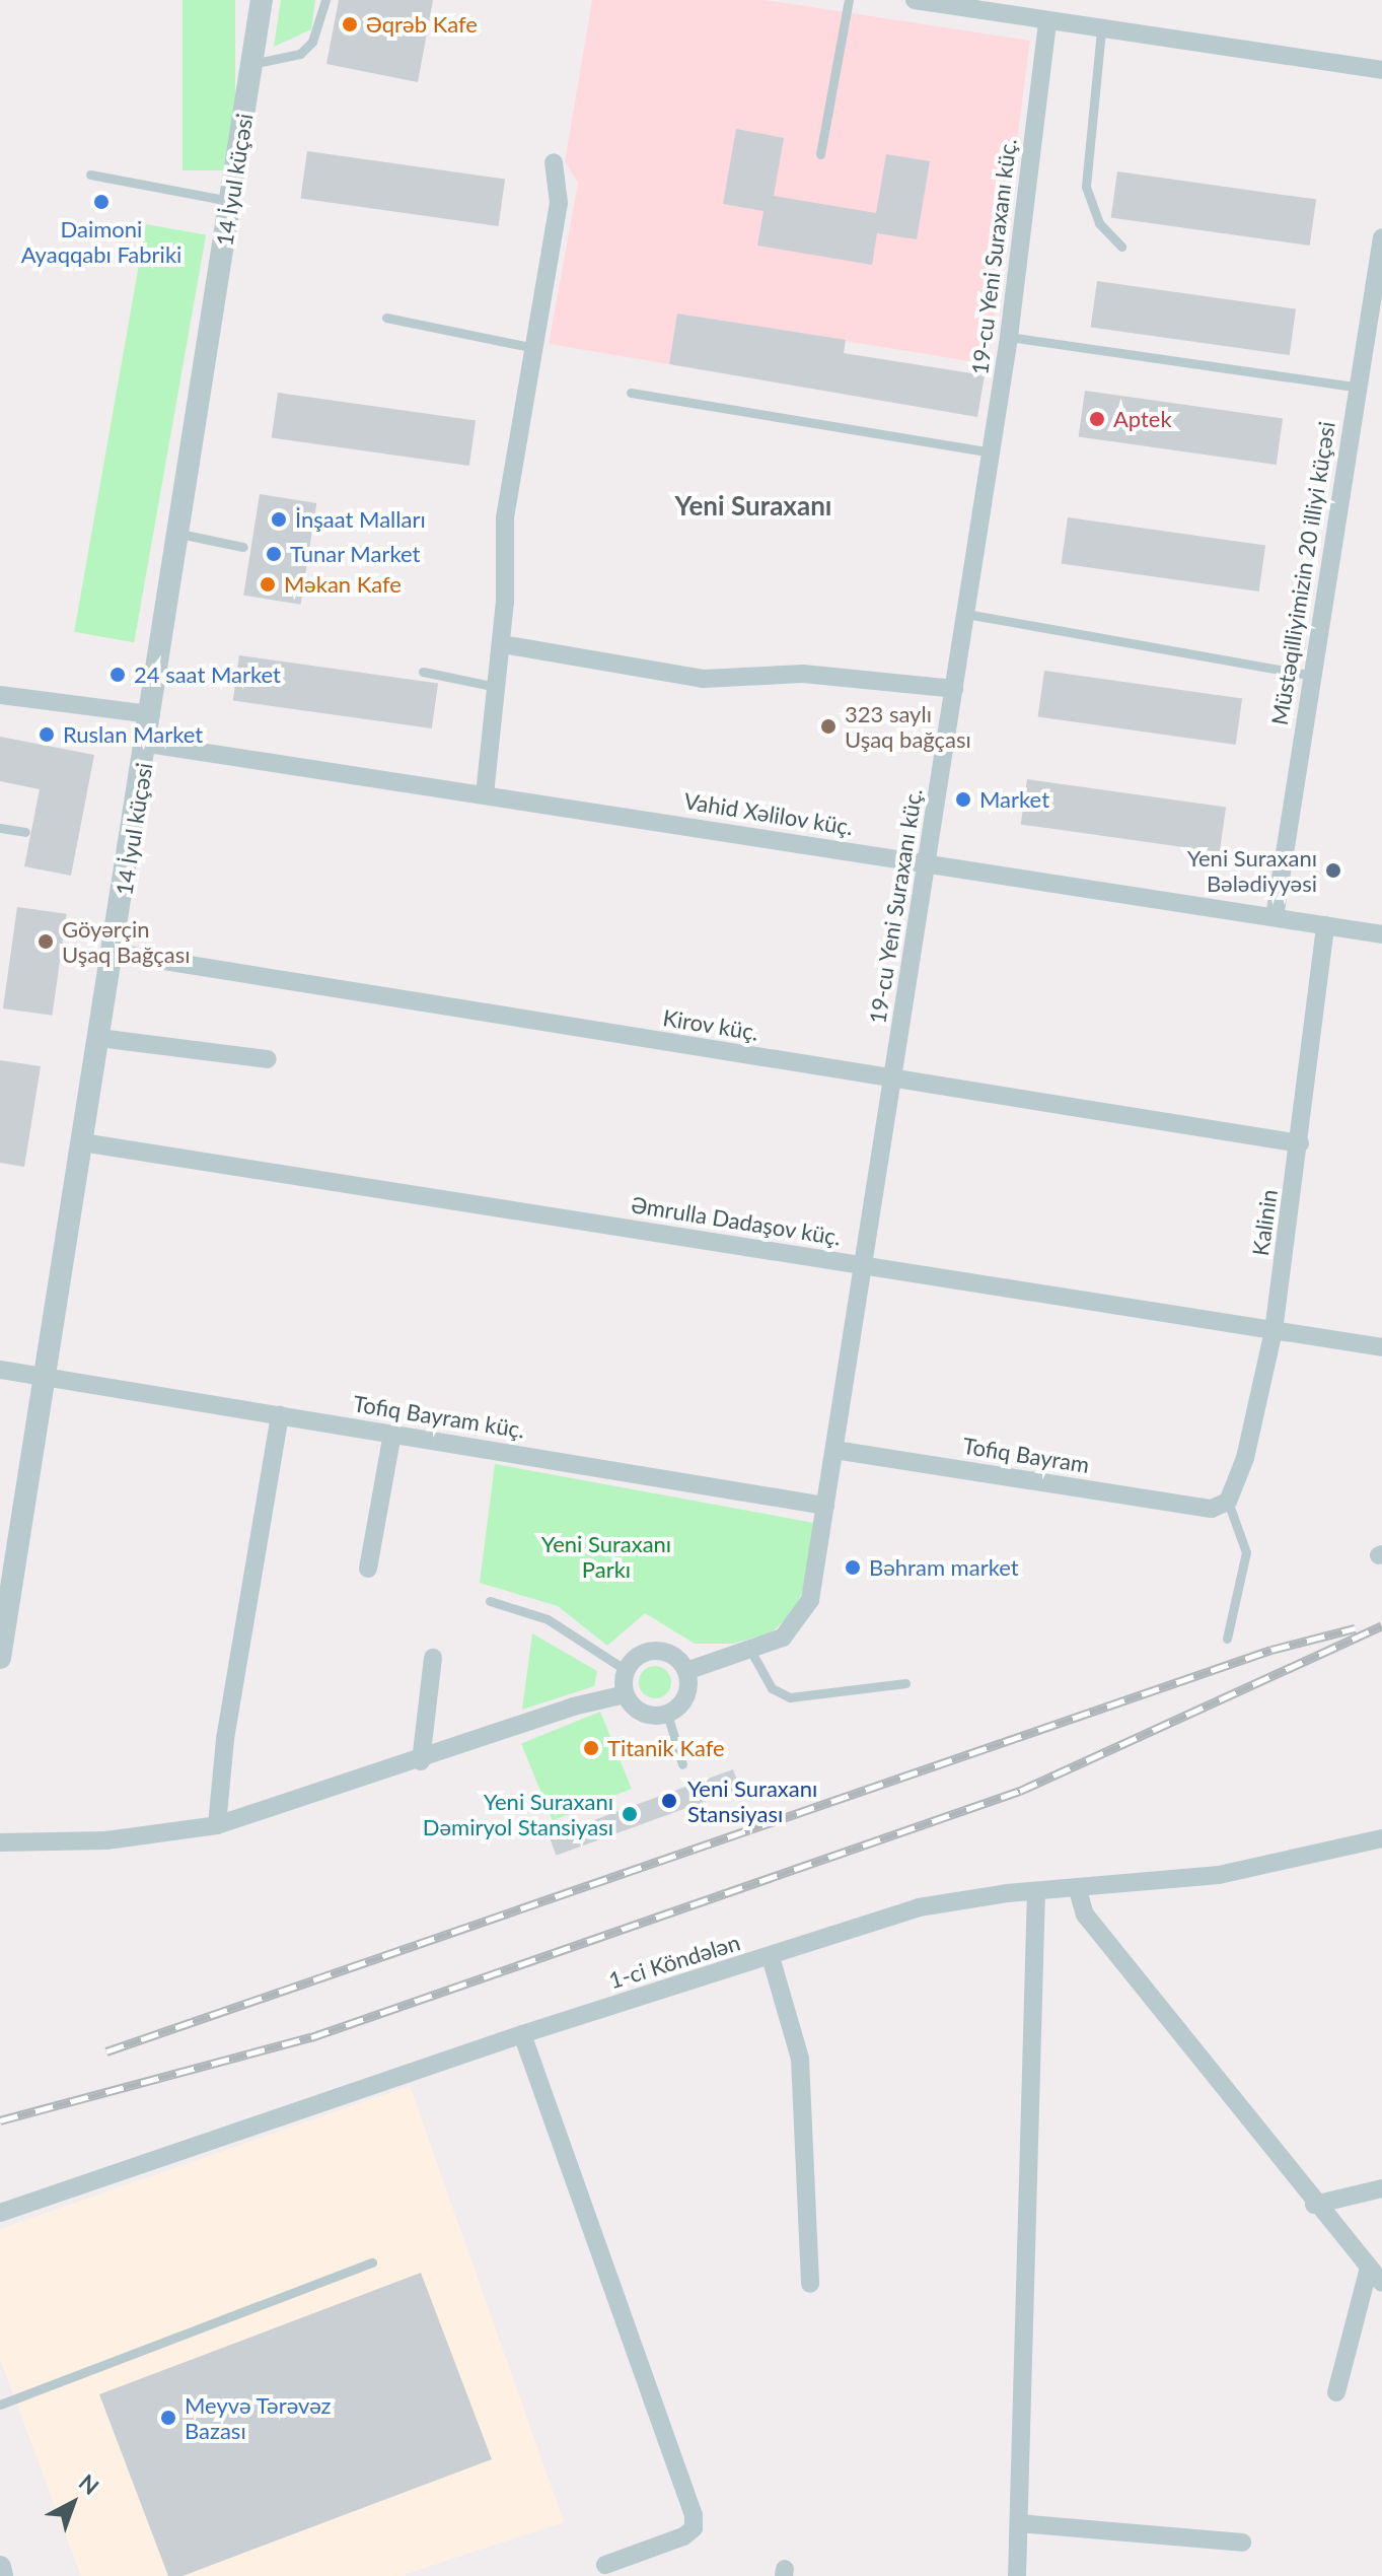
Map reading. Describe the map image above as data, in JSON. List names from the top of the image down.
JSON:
{
  "streets": {
    "street": [
      "14 İyul küçəsi",
      "19-cu Yeni Suraxanı küç.",
      "Müstəqilliyimizin 20 illiyi küçəsi",
      "Vahid Xəlilov küç.",
      "Kirov küç.",
      "Əmrulla Dadaşov küç.",
      "Kalinin",
      "Tofiq Bayram küç.",
      "Tofiq Bayram",
      "1-ci Köndələn"
    ]
  },
  "crossings": [
    ["14 İyul küçəsi", "Vahid Xəlilov küç."],
    ["14 İyul küçəsi", "Kirov küç."],
    ["14 İyul küçəsi", "Əmrulla Dadaşov küç."],
    ["14 İyul küçəsi", "Tofiq Bayram küç."],
    ["19-cu Yeni Suraxanı küç.", "Vahid Xəlilov küç."],
    ["19-cu Yeni Suraxanı küç.", "Kirov küç."],
    ["19-cu Yeni Suraxanı küç.", "Əmrulla Dadaşov küç."],
    ["19-cu Yeni Suraxanı küç.", "Tofiq Bayram küç."],
    ["19-cu Yeni Suraxanı küç.", "Tofiq Bayram"],
    ["Müstəqilliyimizin 20 illiyi küçəsi", "Vahid Xəlilov küç."],
    ["Vahid Xəlilov küç.", "Kalinin"],
    ["Kirov küç.", "Kalinin"],
    ["Əmrulla Dadaşov küç.", "Kalinin"],
    ["Kalinin", "Tofiq Bayram"]
  ],
  "districts": ["Yeni Suraxanı"],
  "parks": ["Yeni Suraxanı Parkı"],
  "places": [
    "Əqrəb Kafe",
    "Daimoni Ayaqqabı Fabriki",
    "Aptek",
    "İnşaat Malları",
    "Tunar Market",
    "Məkan Kafe",
    "24 saat Market",
    "323 saylı Uşaq bağçası",
    "Ruslan Market",
    "Market",
    "Yeni Suraxanı Bələdiyyəsi",
    "Göyərçin Uşaq Bağçası",
    "Bәhram market",
    "Titanik Kafe",
    "Yeni Suraxanı Stansiyası",
    "Yeni Suraxanı Dəmiryol Stansiyası",
    "Meyvə Tərəvəz Bazası"
  ],
  "north": "top right"
}
